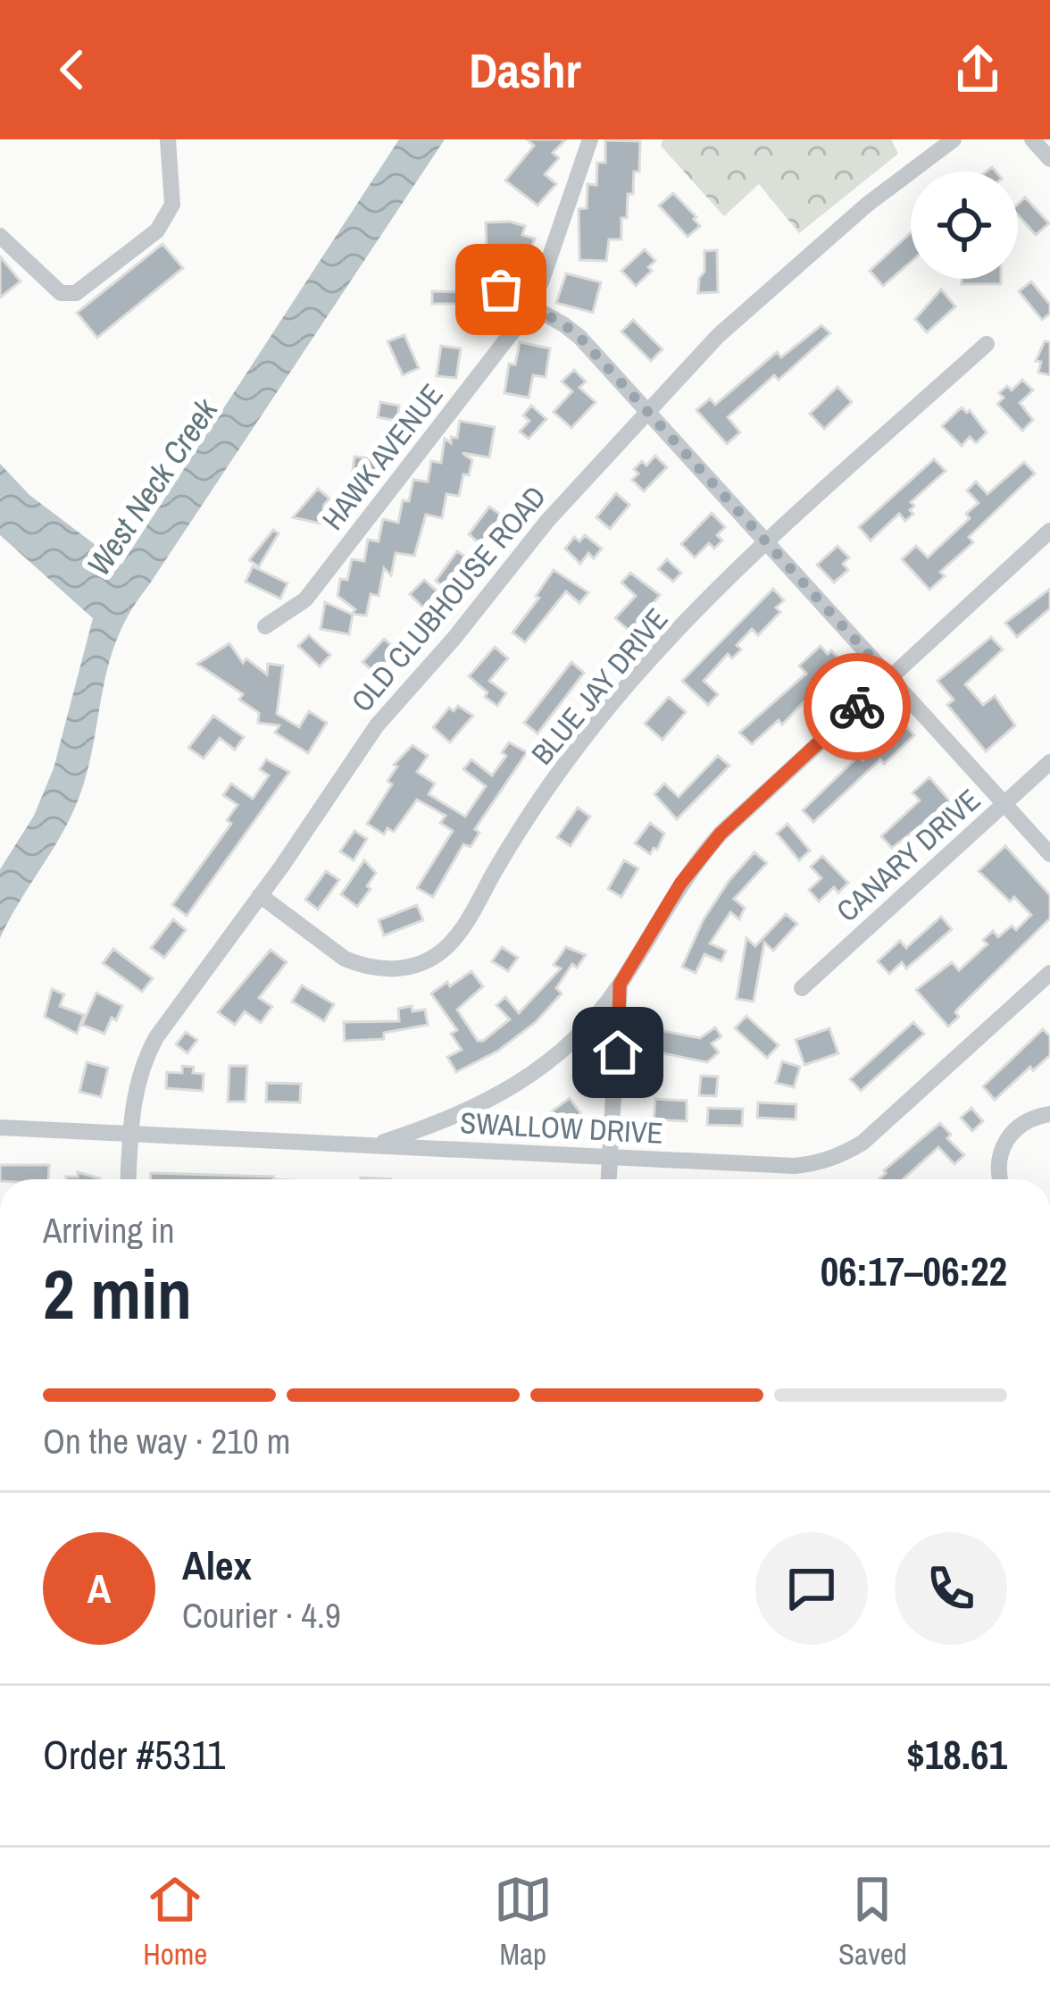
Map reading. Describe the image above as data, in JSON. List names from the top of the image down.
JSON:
{
  "streets": {
    "street": [
      "HAWK AVENUE",
      "OLD CLUBHOUSE ROAD",
      "BLUE JAY DRIVE",
      "CANARY DRIVE",
      "SWALLOW DRIVE"
    ]
  },
  "crossings": [
    ["OLD CLUBHOUSE ROAD", "BLUE JAY DRIVE"],
    ["OLD CLUBHOUSE ROAD", "SWALLOW DRIVE"]
  ],
  "water": ["West Neck Creek"],
  "page": {
    "header": "Dashr",
    "heading": ["2 min", "Arriving in", "06:17–06:22"],
    "panel": [
      "Alex",
      "Courier · 4.9",
      "Order #5311",
      "$18.61"
    ],
    "bar": "On the way · 210 m",
    "round": "A",
    "tabs": ["Home", "Map", "Saved"]
  }
}
